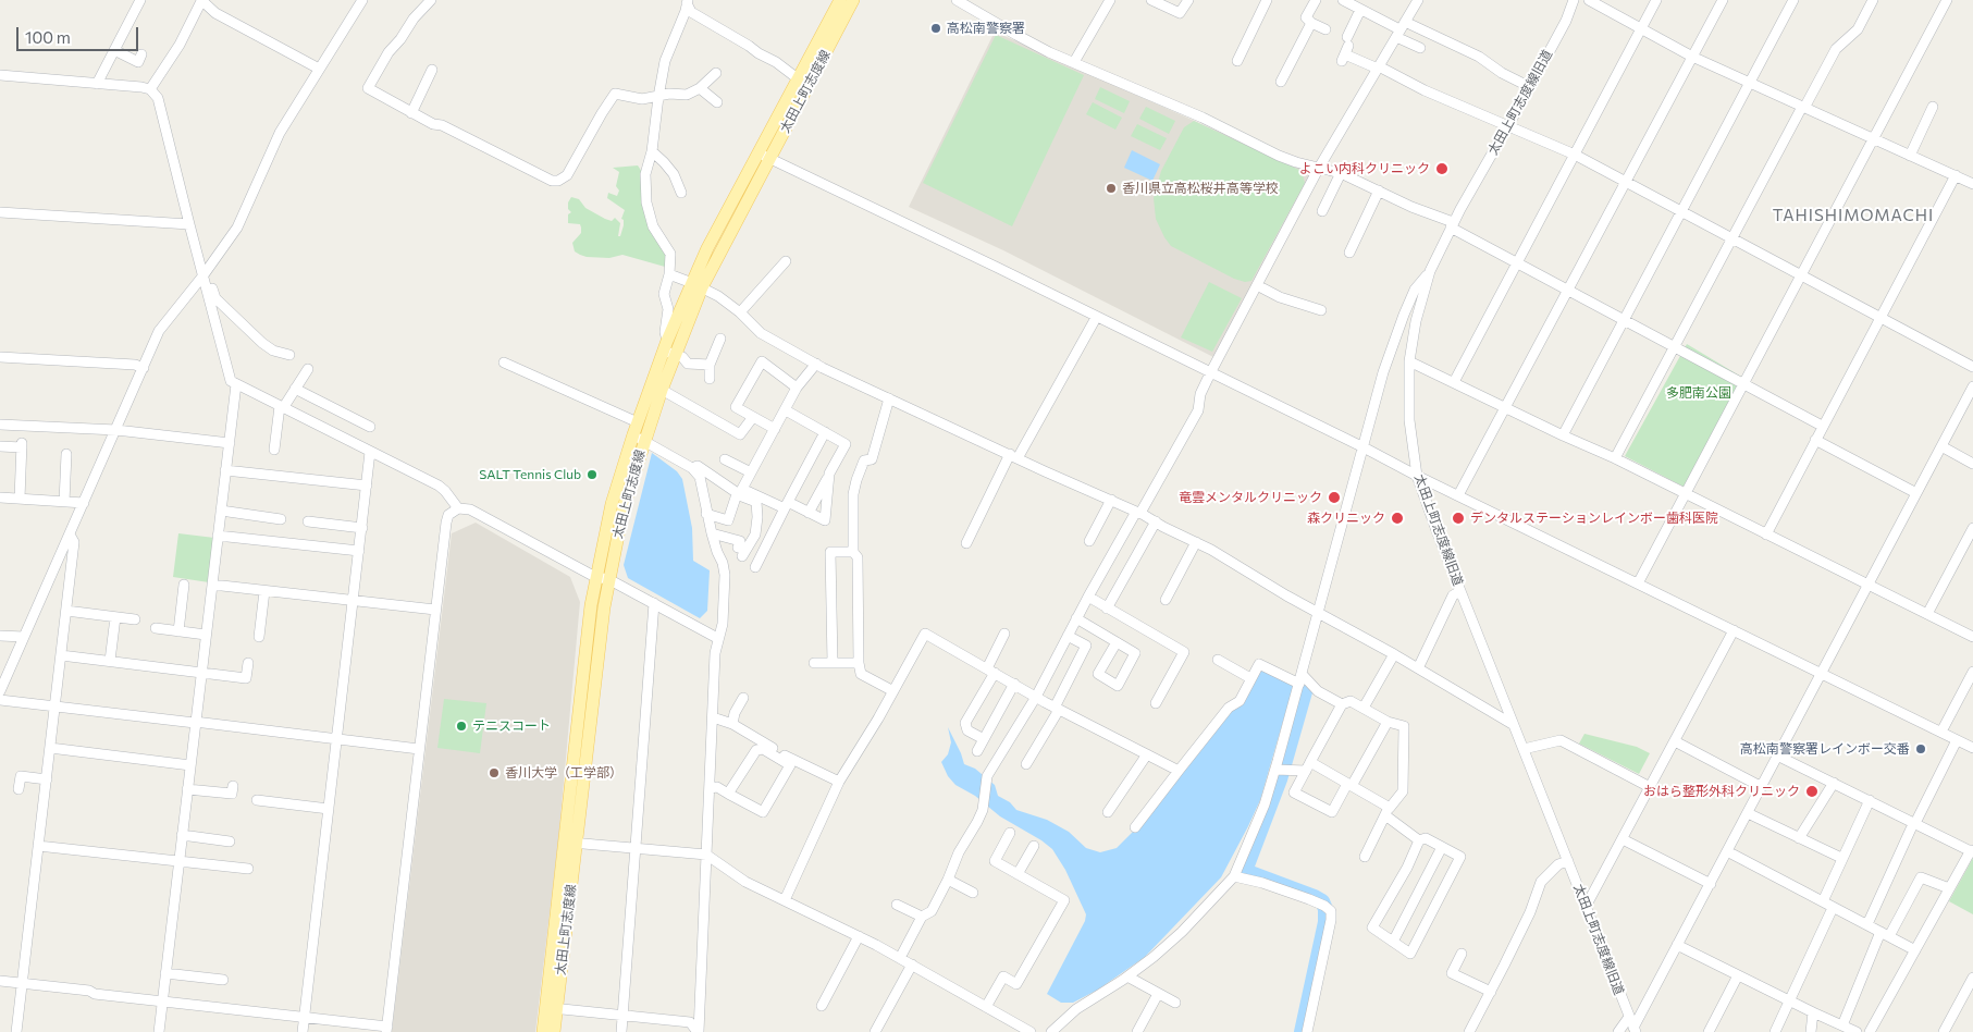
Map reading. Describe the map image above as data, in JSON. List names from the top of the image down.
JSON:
{
  "streets": {
    "main road": ["太田上町志度線"],
    "street": ["太田上町志度線旧道"]
  },
  "districts": ["TAHISHIMOMACHI"],
  "parks": ["多肥南公園"],
  "places": [
    "高松南警察署",
    "よこい内科クリニック",
    "香川県立高松桜井高等学校",
    "SALT Tennis Club",
    "竜雲メンタルクリニック",
    "森クリニック",
    "デンタルステーションレインボー歯科医院",
    "テニスコート",
    "高松南警察署レインボー交番",
    "香川大学（工学部）",
    "おはら整形外科クリニック"
  ],
  "scale_bar": "100 m"
}
